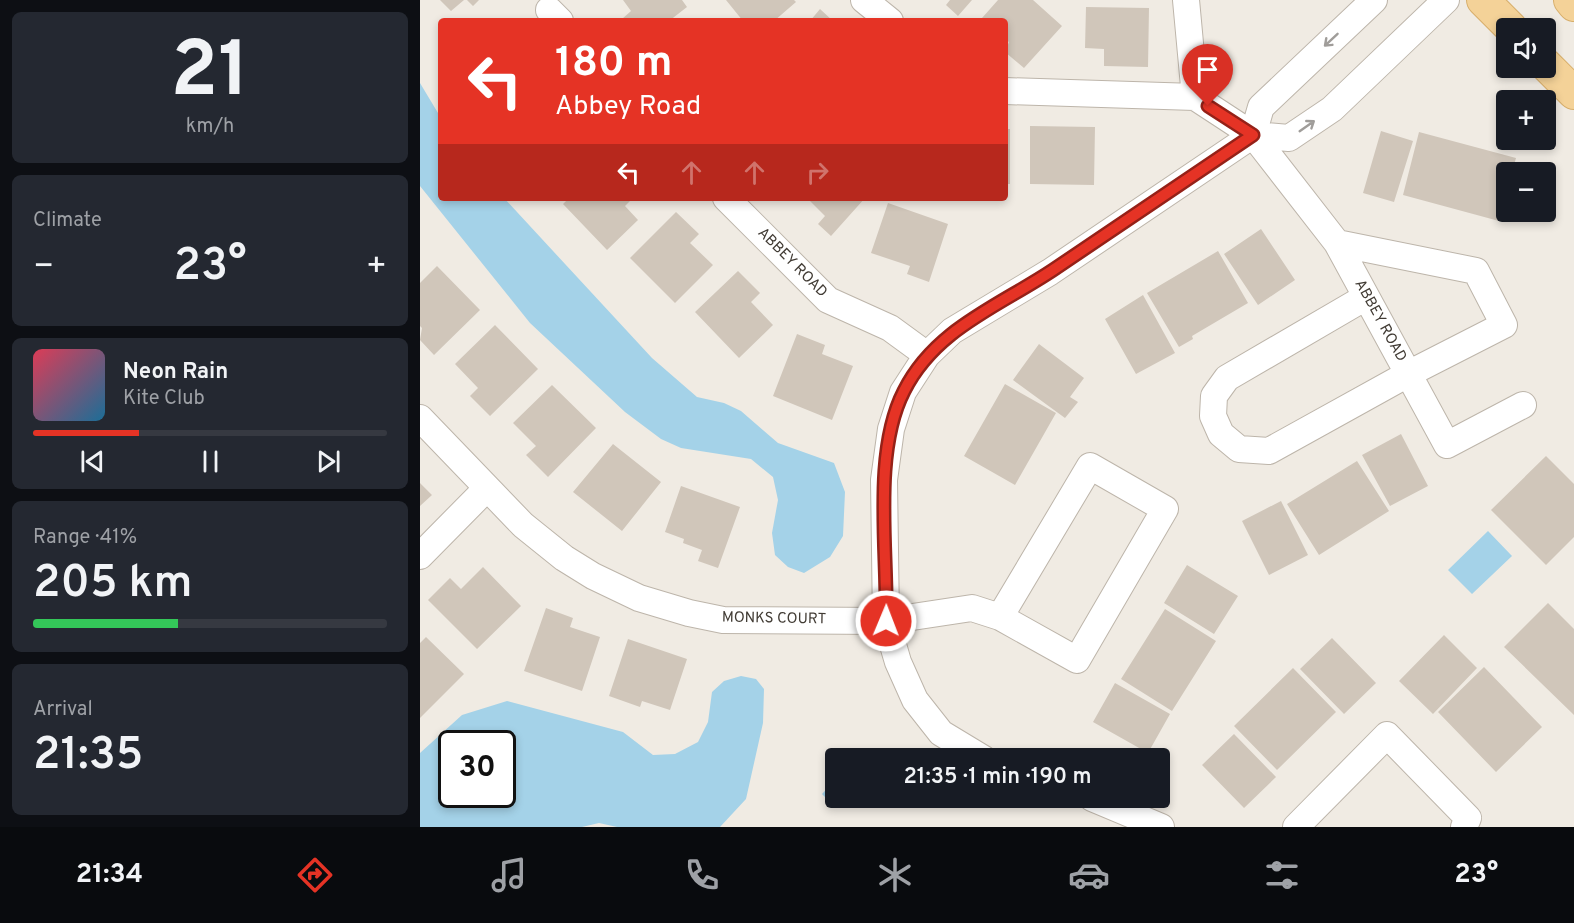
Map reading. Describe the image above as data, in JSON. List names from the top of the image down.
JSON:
{
  "streets": {
    "street": ["ABBEY ROAD", "MONKS COURT"]
  },
  "page": {
    "tile": [
      ["21", "km/h"],
      "Climate",
      ["Range · 41%", "205 km"],
      ["Arrival", "21:35"]
    ],
    "map_buttons": ["+", "−"],
    "turn": ["180 m", "Abbey Road"],
    "heat": ["−", "23°", "+"],
    "song": ["Neon Rain", "Kite Club"],
    "limit": "30",
    "trip": "21:35 · 1 min · 190 m",
    "tabs": ["21:34", "23°"]
  }
}
